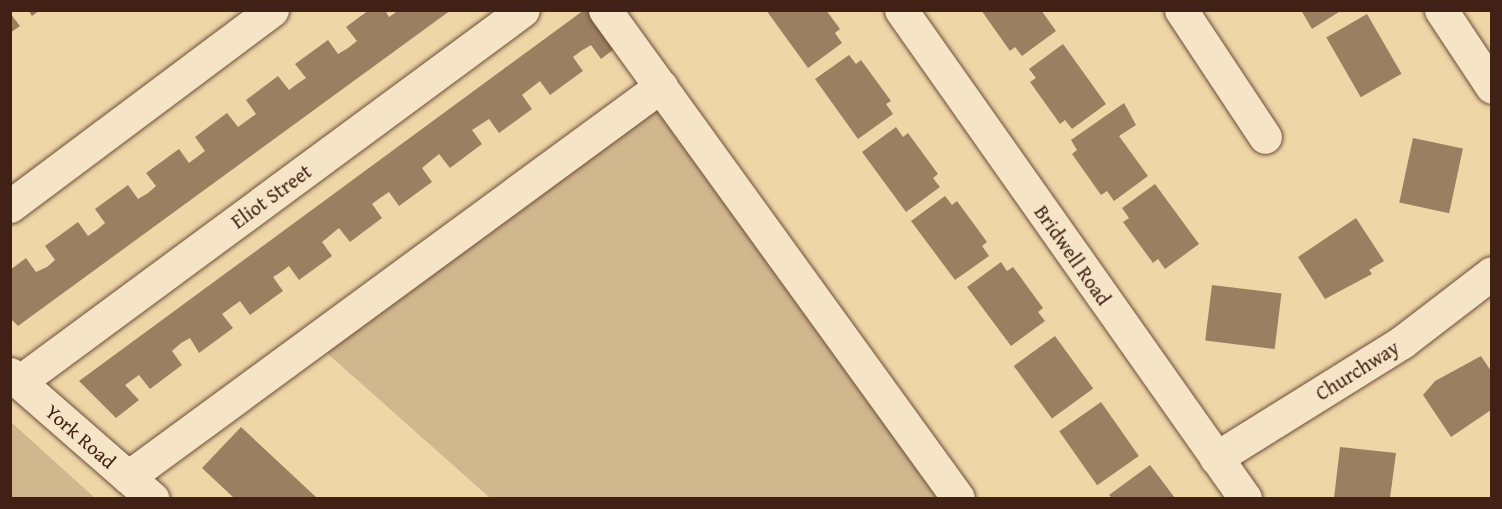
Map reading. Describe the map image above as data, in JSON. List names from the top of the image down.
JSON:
{
  "streets": {
    "street": [
      "Eliot Street",
      "Bridwell Road",
      "Churchway",
      "York Road"
    ]
  },
  "crossings": [
    ["Eliot Street", "York Road"],
    ["Bridwell Road", "Churchway"]
  ]
}
